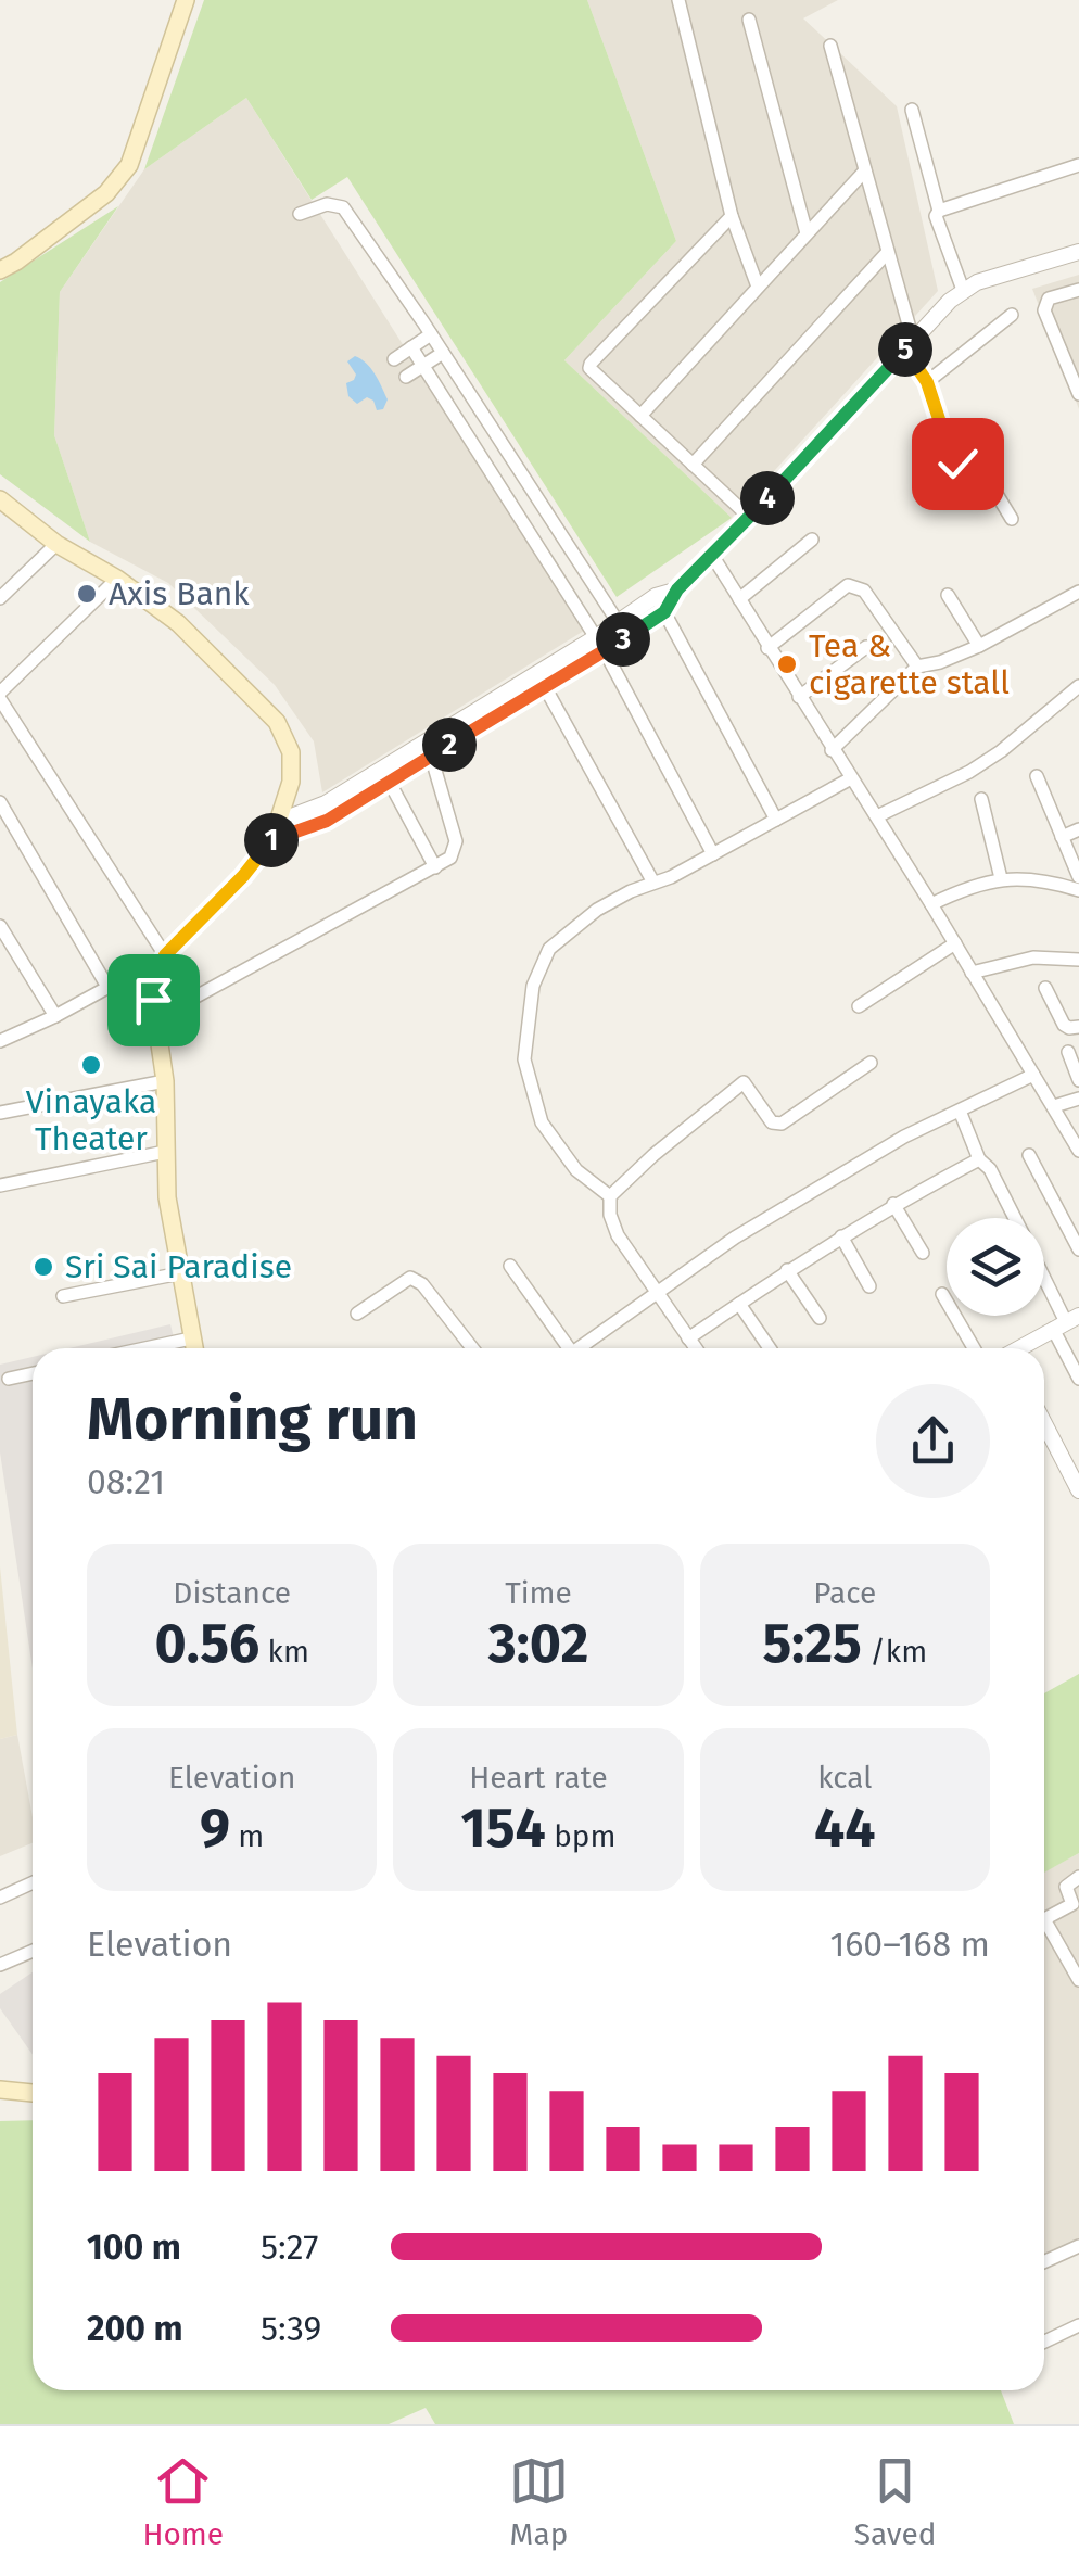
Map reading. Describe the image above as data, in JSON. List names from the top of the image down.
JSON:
{
  "places": [
    "Axis Bank",
    "Tea & cigarette stall",
    "Vinayaka Theater",
    "Sri Sai Paradise"
  ],
  "page": {
    "pins": [
      "5",
      "4",
      "3",
      "2",
      "1"
    ],
    "heading": ["Morning run", "08:21"],
    "stats": [
      ["Distance", "0.56 km"],
      ["Time", "3:02"],
      ["Pace", "5:25 /km"],
      ["Elevation", "9 m"],
      ["Heart rate", "154 bpm"],
      ["kcal", "44"]
    ],
    "chart": ["Elevation", "160–168 m"],
    "list": [
      {
        "name": "100 m",
        "note": "5:27"
      },
      {
        "name": "200 m",
        "note": "5:39"
      }
    ],
    "tabs": ["Home", "Map", "Saved"]
  }
}
